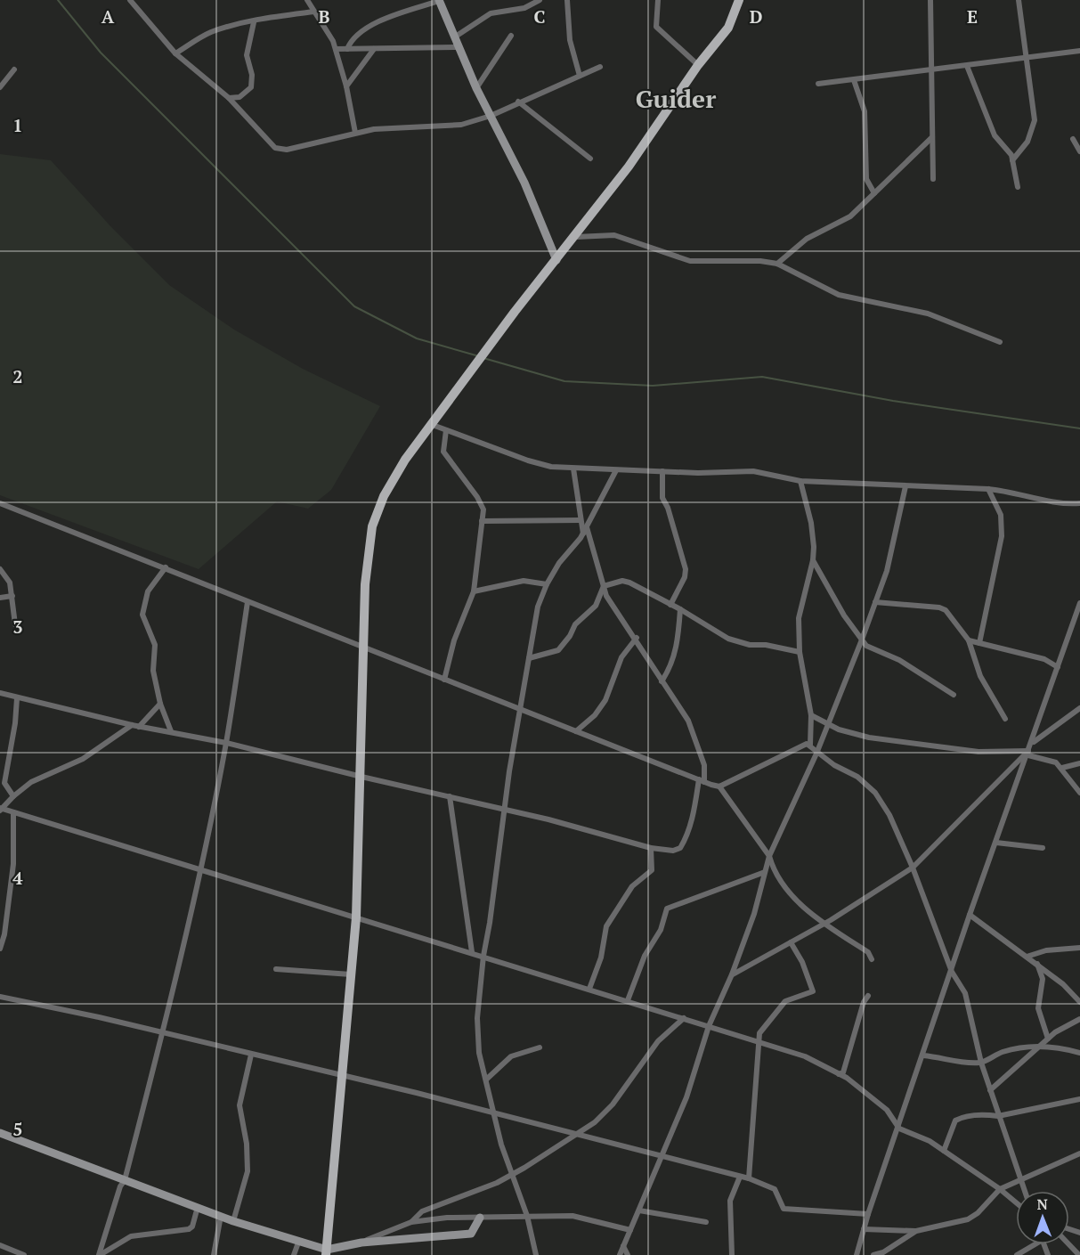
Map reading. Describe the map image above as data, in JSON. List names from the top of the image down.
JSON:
{
  "districts": ["Guider"],
  "north": "top",
  "grid": {
    "columns": [
      "A",
      "B",
      "C",
      "D",
      "E"
    ],
    "rows": [
      "1",
      "2",
      "3",
      "4",
      "5"
    ]
  }
}
